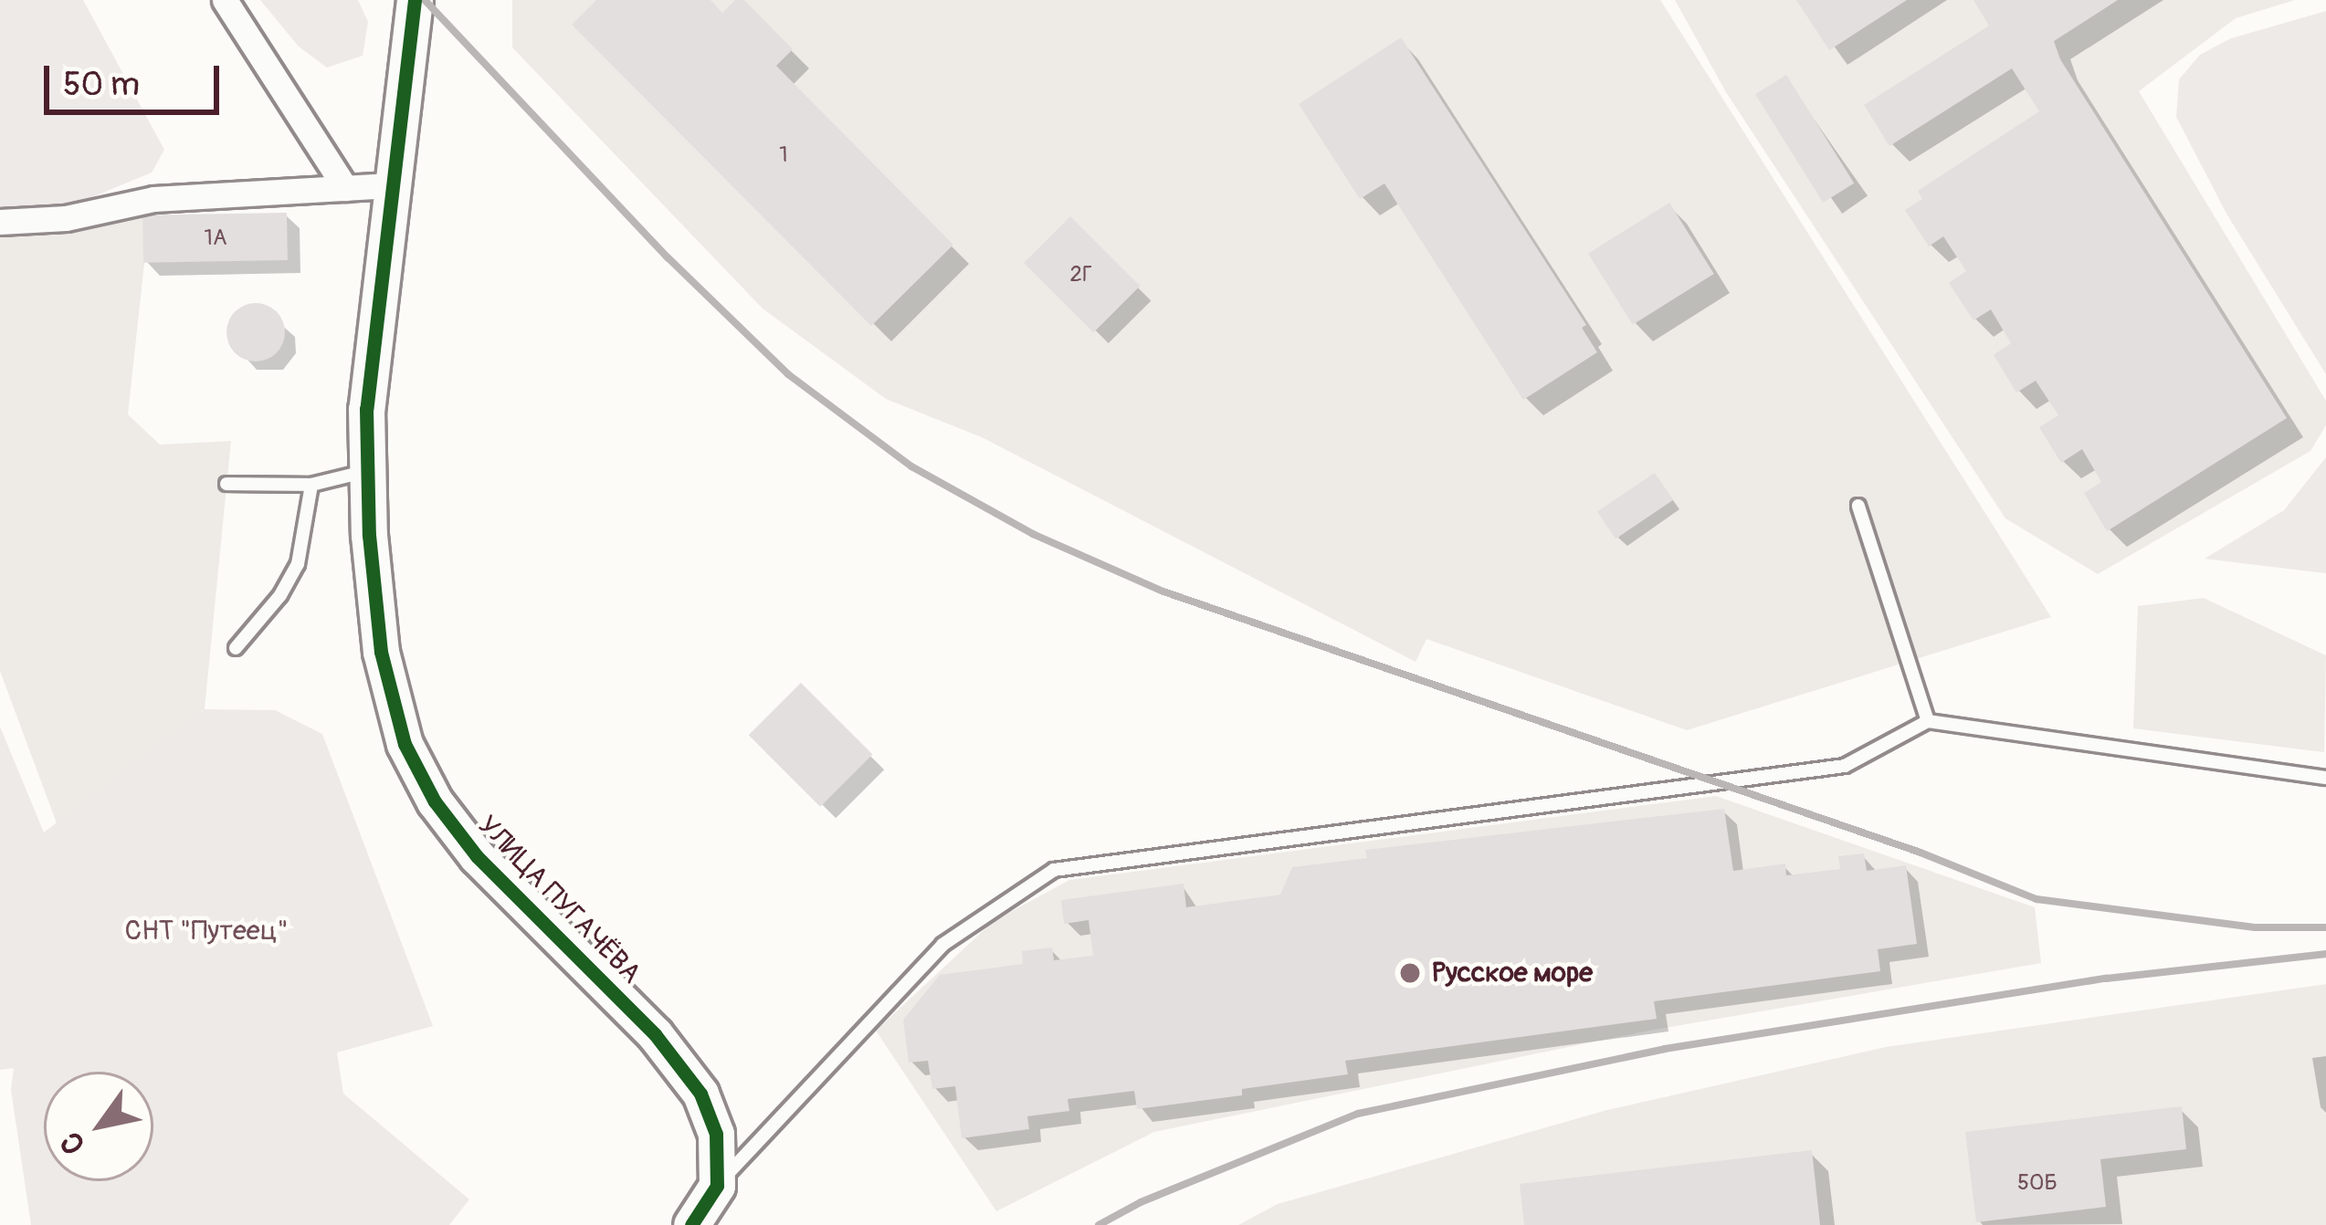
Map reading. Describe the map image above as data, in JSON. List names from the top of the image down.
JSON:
{
  "streets": {
    "street": ["УЛИЦА ПУГАЧЁВА"]
  },
  "parks": ["СНТ \"Путеец\""],
  "places": ["Русское море"],
  "house_numbers": [
    "1",
    "1А",
    "2Г",
    "50Б"
  ],
  "scale_bar": "50 m",
  "north": "bottom left"
}
